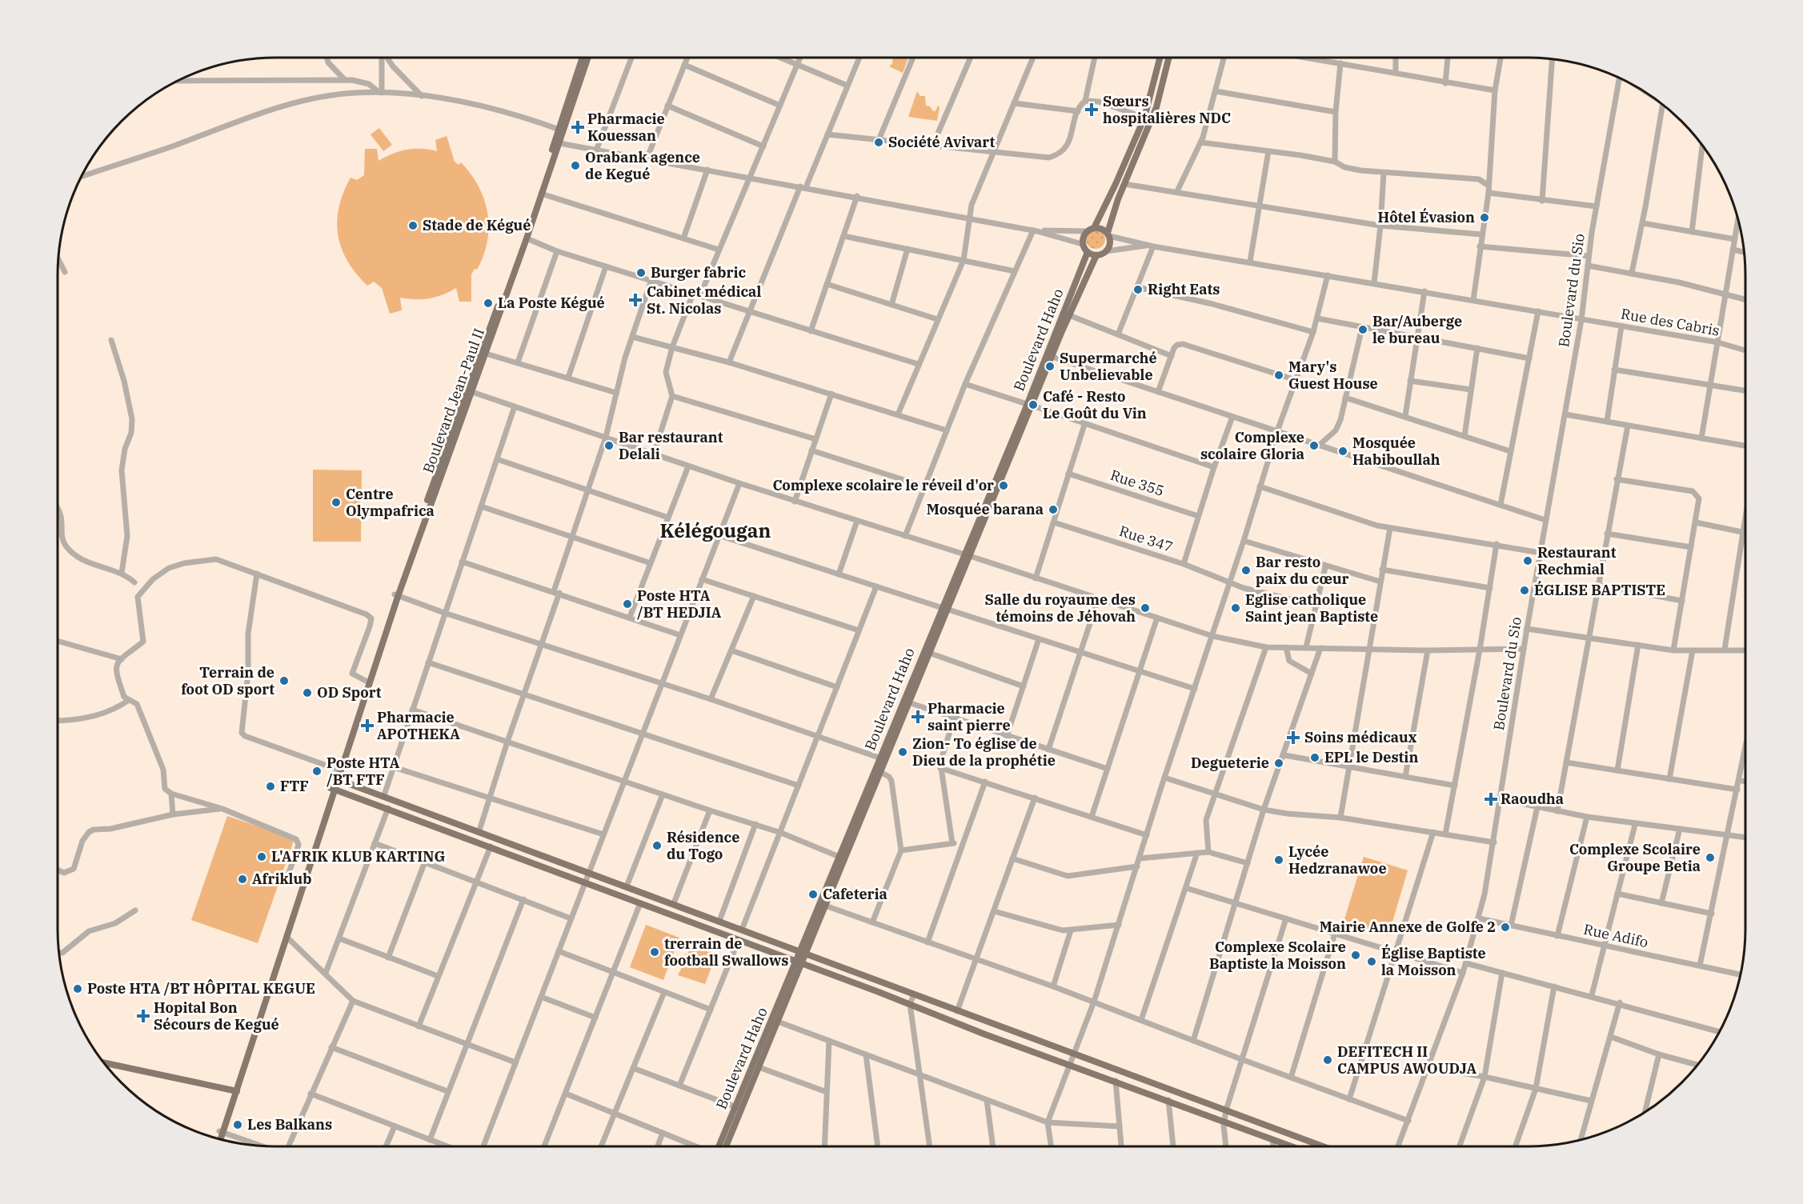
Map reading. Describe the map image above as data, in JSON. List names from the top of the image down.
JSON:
{
  "streets": {
    "main road": ["Boulevard Haho", "Boulevard Jean-Paul II"],
    "street": [
      "Boulevard du Sio",
      "Rue des Cabris",
      "Rue 355",
      "Rue 347",
      "Rue Adifo"
    ]
  },
  "crossings": [
    ["Boulevard du Sio", "Rue des Cabris"],
    ["Boulevard du Sio", "Rue Adifo"]
  ],
  "districts": ["Kélégougan"],
  "places": {
    "health": [
      "Sœurs hospitalières NDC",
      "Pharmacie Kouessan",
      "Cabinet médical St. Nicolas",
      "Pharmacie saint pierre",
      "Pharmacie APOTHEKA",
      "Soins médicaux",
      "Raoudha",
      "Hopital Bon Sécours de Kegué"
    ],
    "other": [
      "Société Avivart",
      "Orabank agence de Kegué",
      "Hôtel Évasion",
      "Stade de Kégué",
      "Burger fabric",
      "Right Eats",
      "La Poste Kégué",
      "Bar/Auberge le bureau",
      "Supermarché Unbelievable",
      "Mary's Guest House",
      "Café - Resto Le Goût du Vin",
      "Bar restaurant Delali",
      "Complexe scolaire Gloria",
      "Mosquée Habiboullah",
      "Complexe scolaire le réveil d'or",
      "Centre Olympafrica",
      "Mosquée barana",
      "Restaurant Rechmial",
      "Bar resto paix du cœur",
      "ÉGLISE BAPTISTE",
      "Poste HTA /BT HEDJIA",
      "Salle du royaume des témoins de Jéhovah",
      "Eglise catholique Saint jean Baptiste",
      "Terrain de foot OD sport",
      "OD Sport",
      "Zion- To église de Dieu de la prophétie",
      "EPL le Destin",
      "Degueterie",
      "Poste HTA /BT FTF",
      "FTF",
      "Résidence du Togo",
      "L'AFRIK KLUB KARTING",
      "Complexe Scolaire Groupe Betia",
      "Lycée Hedzranawoe",
      "Afriklub",
      "Cafeteria",
      "Mairie Annexe de Golfe 2",
      "trerrain de football Swallows",
      "Complexe Scolaire Baptiste la Moisson",
      "Église Baptiste la Moisson",
      "Poste HTA /BT HÔPITAL KEGUE",
      "DEFITECH II CAMPUS AWOUDJA",
      "Les Balkans"
    ]
  }
}
